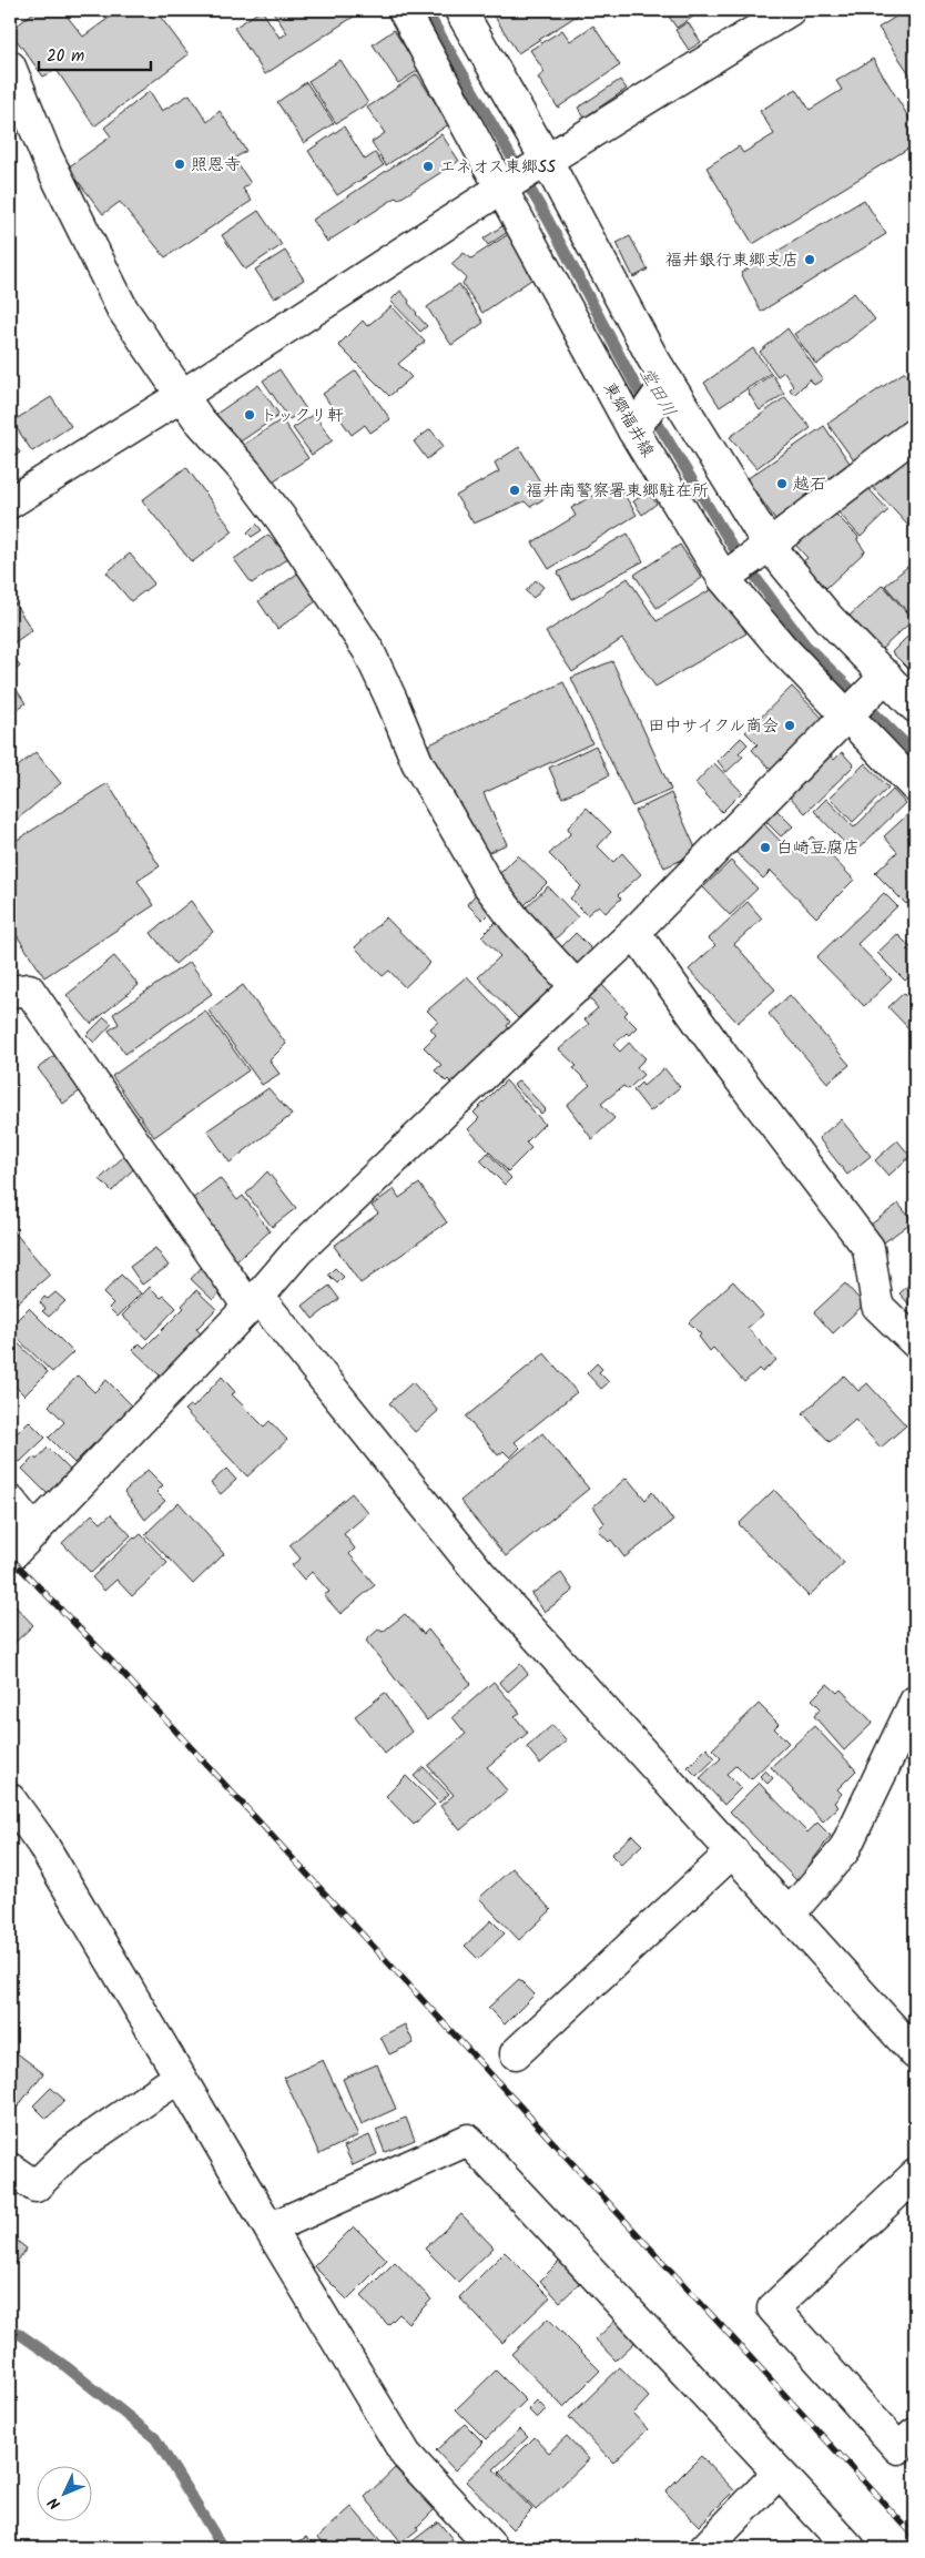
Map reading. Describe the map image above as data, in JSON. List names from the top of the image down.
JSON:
{
  "streets": {
    "street": ["東郷福井線"]
  },
  "water": ["堂田川"],
  "places": [
    "照恩寺",
    "エネオス東郷SS",
    "福井銀行東郷支店",
    "トックリ軒",
    "越石",
    "福井南警察署東郷駐在所",
    "田中サイクル商会",
    "白崎豆腐店"
  ],
  "scale_bar": "20 m",
  "north": "bottom left"
}
